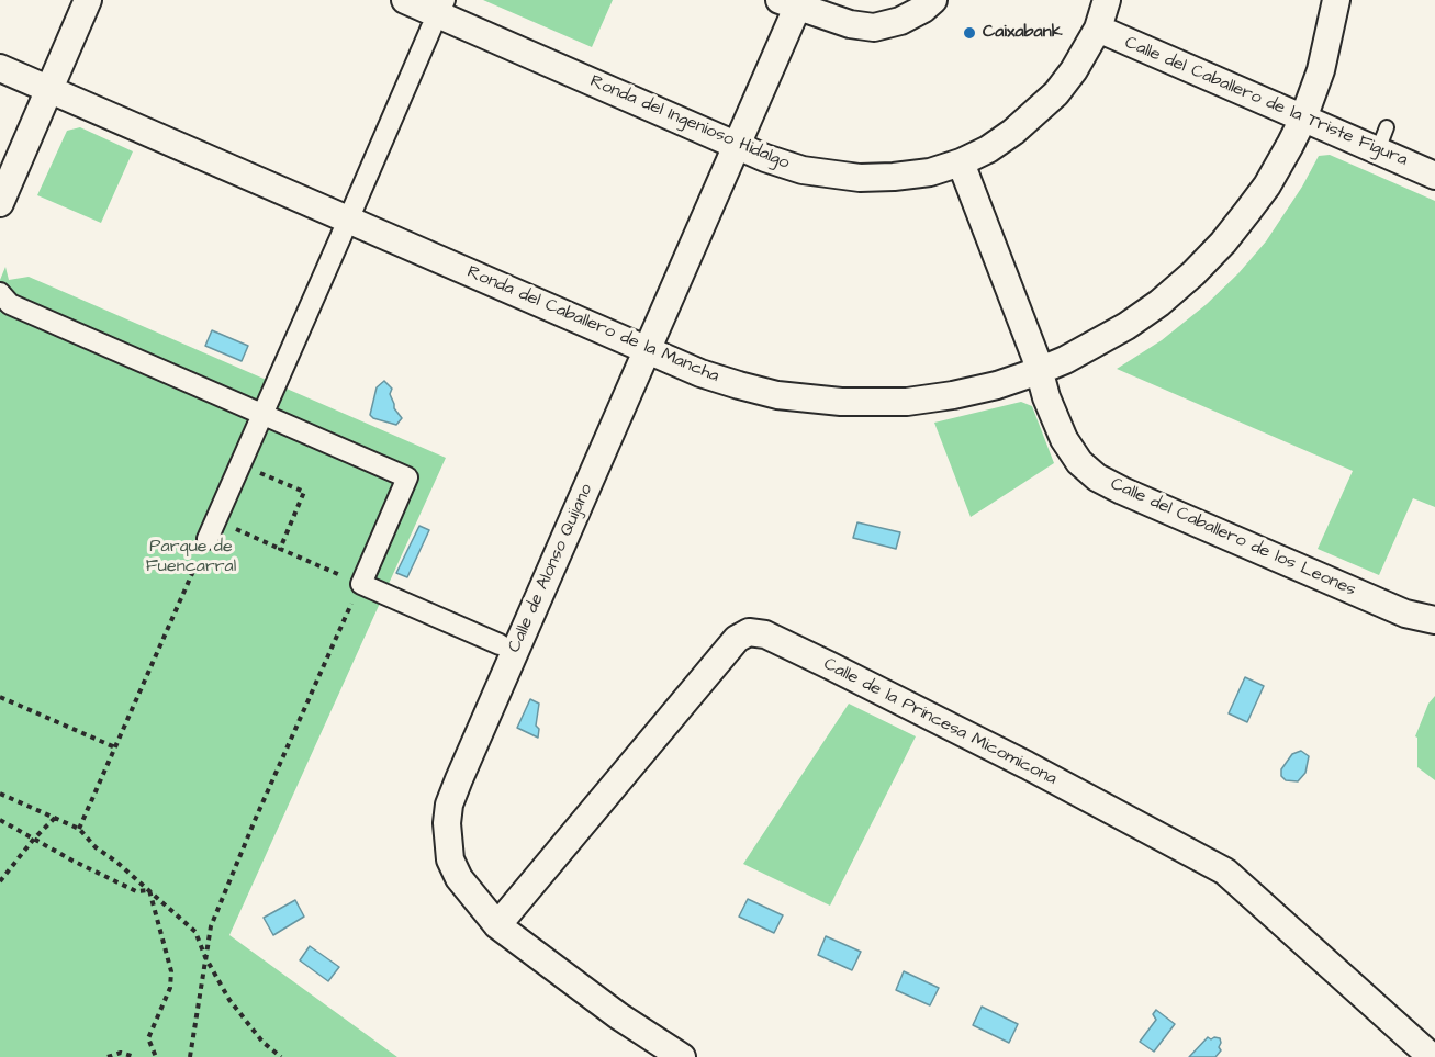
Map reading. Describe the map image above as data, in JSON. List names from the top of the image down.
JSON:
{
  "streets": {
    "street": [
      "Calle del Caballero de la Triste Figura",
      "Ronda del Ingenioso Hidalgo",
      "Ronda del Caballero de la Mancha",
      "Calle del Caballero de los Leones",
      "Calle de Alonso Quijano",
      "Calle de la Princesa Micomicona"
    ]
  },
  "crossings": [
    ["Calle del Caballero de la Triste Figura", "Ronda del Ingenioso Hidalgo"],
    ["Calle del Caballero de la Triste Figura", "Ronda del Caballero de la Mancha"],
    ["Ronda del Ingenioso Hidalgo", "Calle del Caballero de los Leones"],
    ["Ronda del Ingenioso Hidalgo", "Calle de Alonso Quijano"],
    ["Ronda del Caballero de la Mancha", "Calle del Caballero de los Leones"],
    ["Ronda del Caballero de la Mancha", "Calle de Alonso Quijano"],
    ["Calle de Alonso Quijano", "Calle de la Princesa Micomicona"]
  ],
  "parks": ["Parque de Fuencarral"],
  "places": ["Caixabank"]
}
